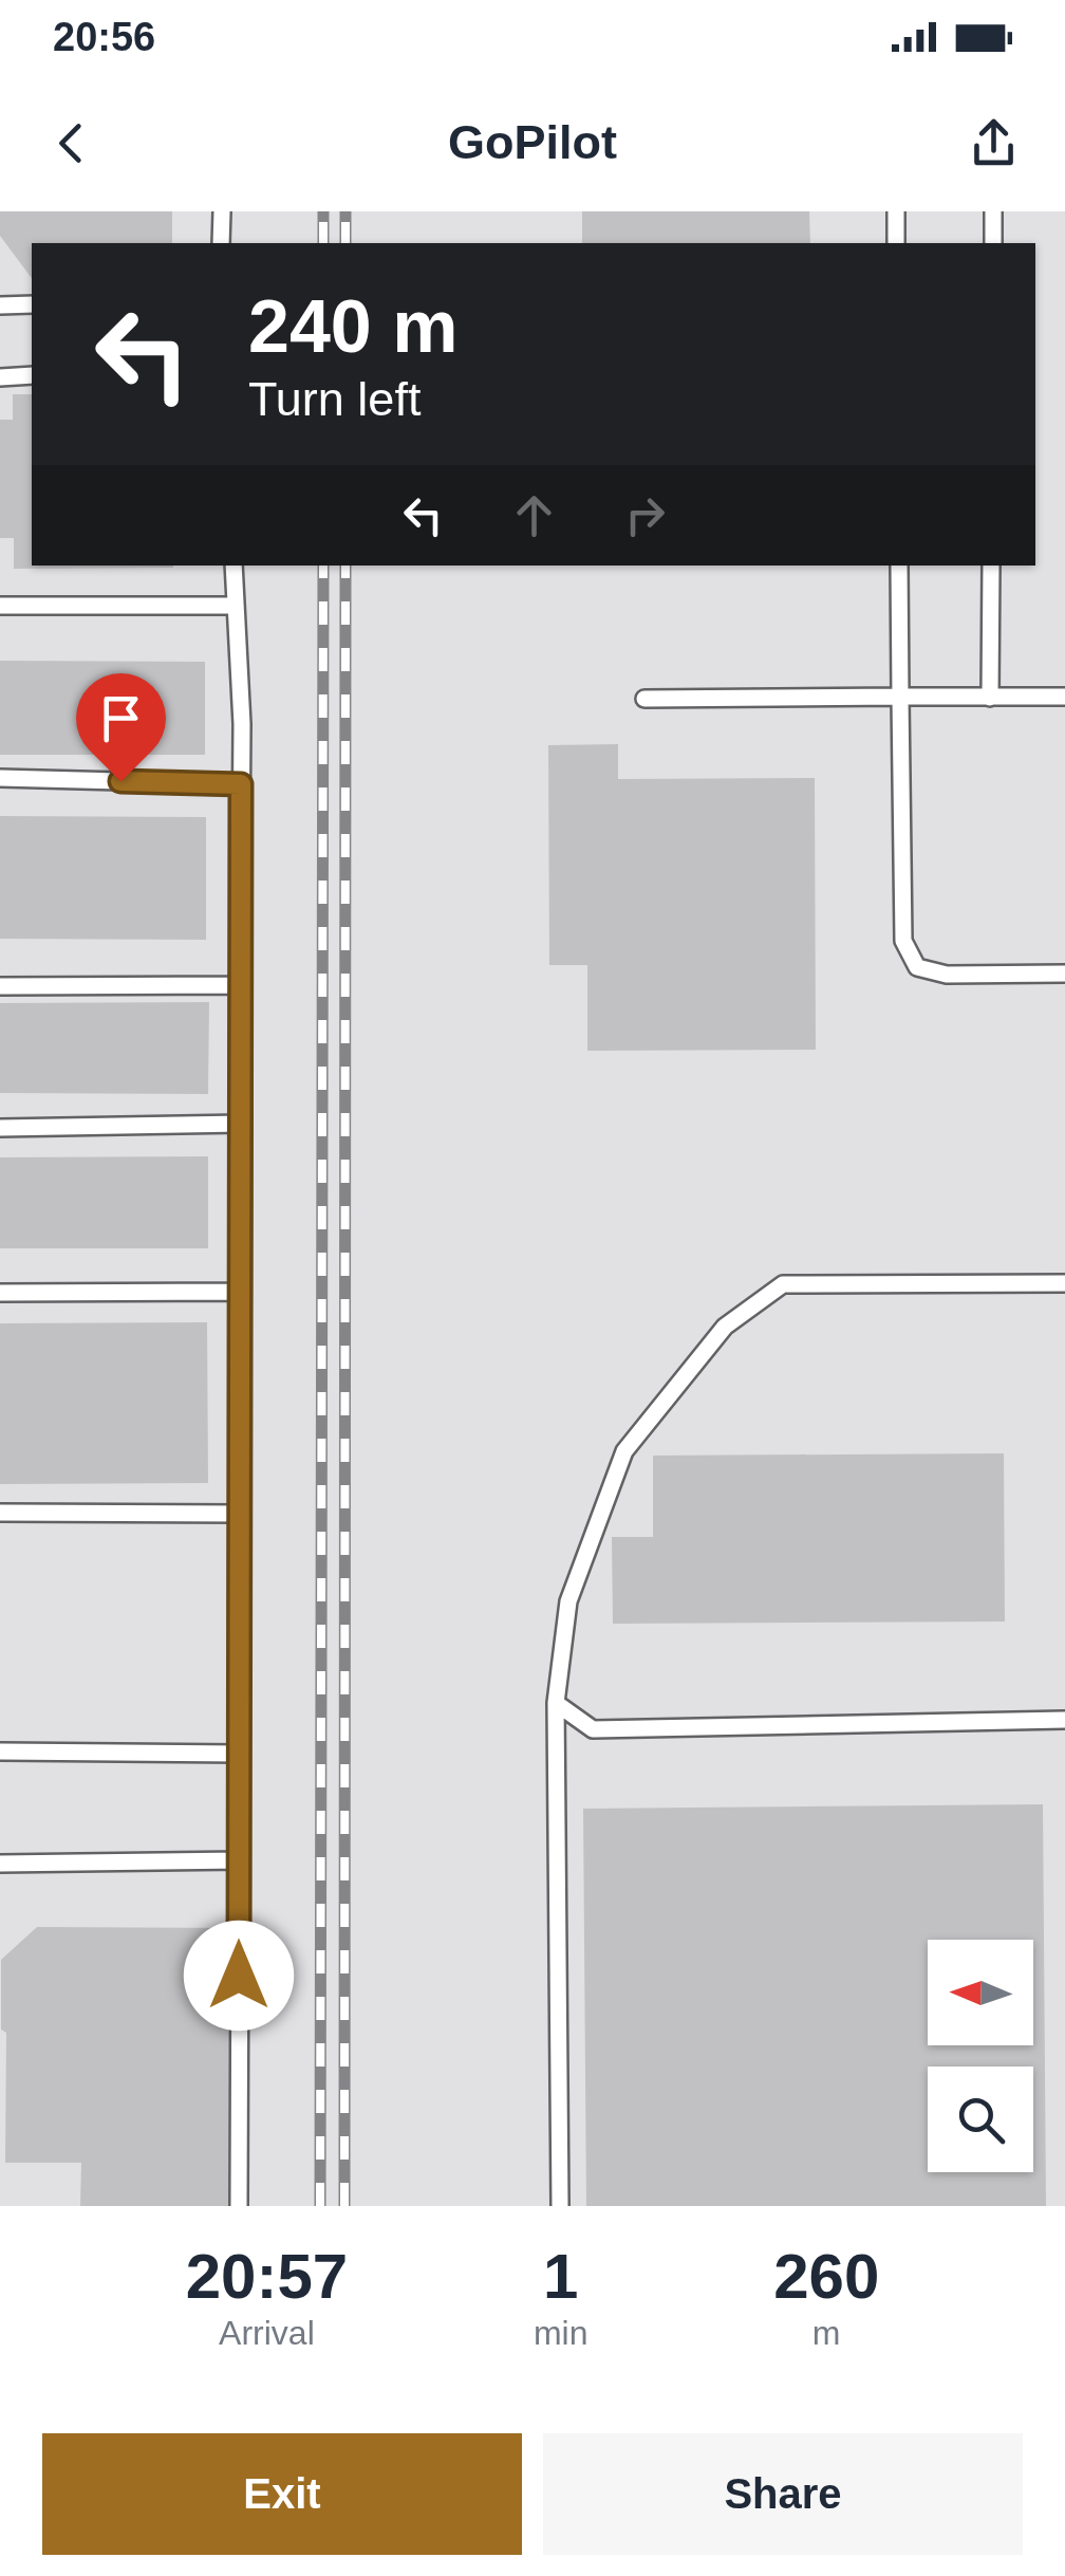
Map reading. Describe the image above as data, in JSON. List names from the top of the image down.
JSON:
{
  "north": "left",
  "page": {
    "status": "20:56",
    "header": "GoPilot",
    "turn": ["240 m", "Turn left"],
    "eta": [
      "20:57",
      "Arrival",
      "1",
      "min",
      "260",
      "m"
    ],
    "buttons": ["Exit", "Share"]
  }
}
